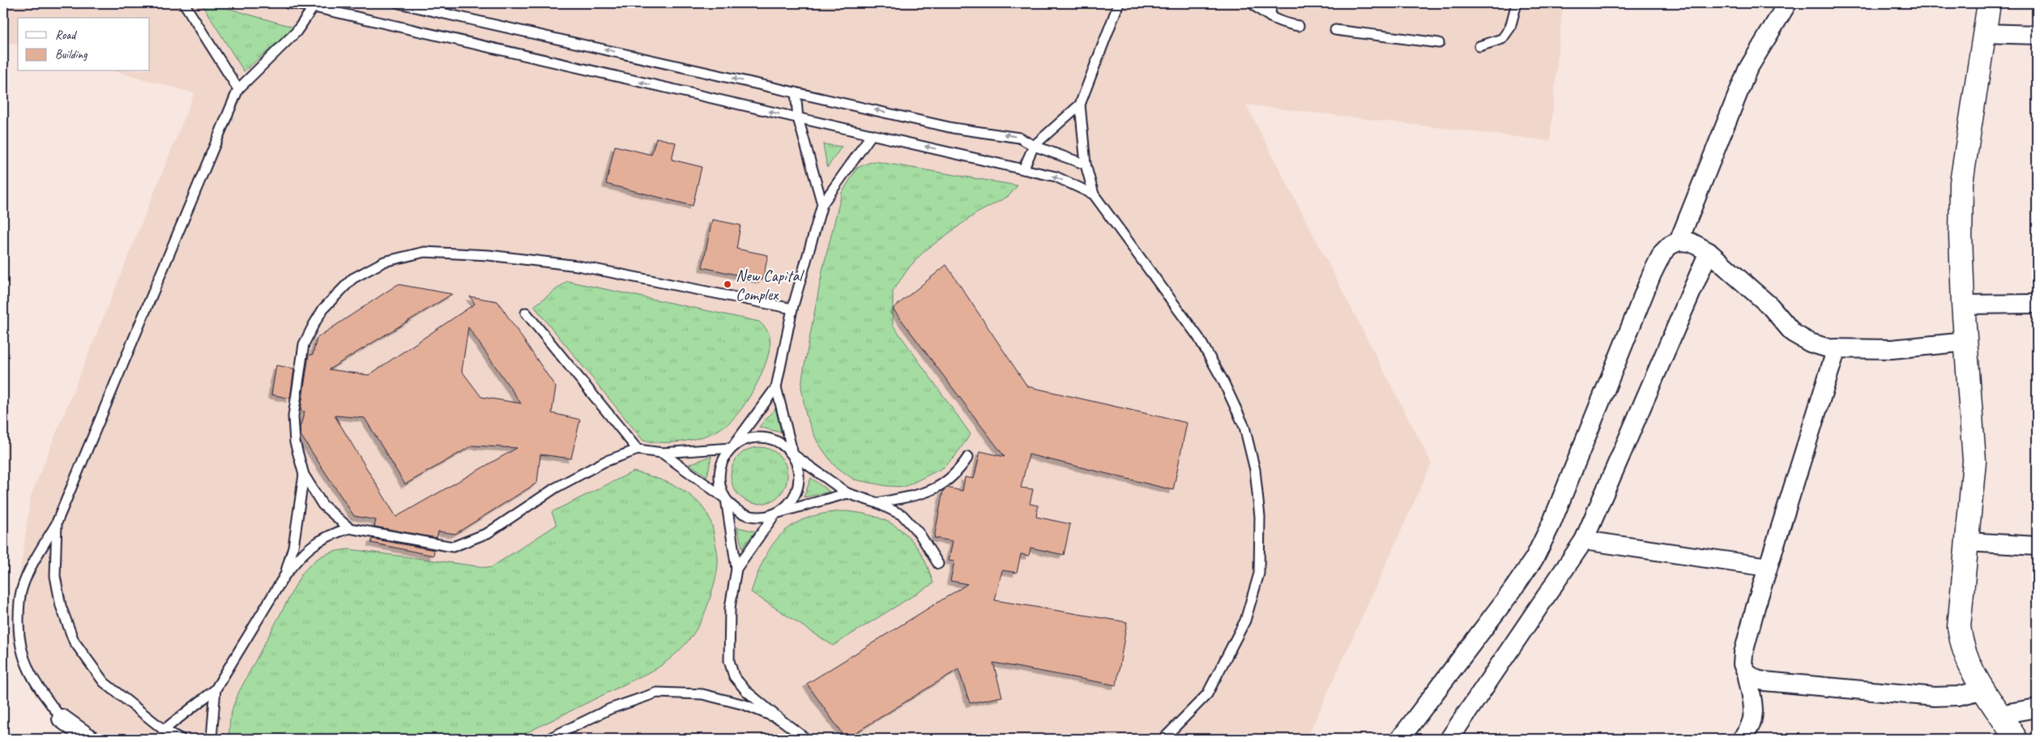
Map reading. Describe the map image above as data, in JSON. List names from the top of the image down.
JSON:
{
  "places": ["New Capital Complex"],
  "legend": ["Road", "Building"]
}
